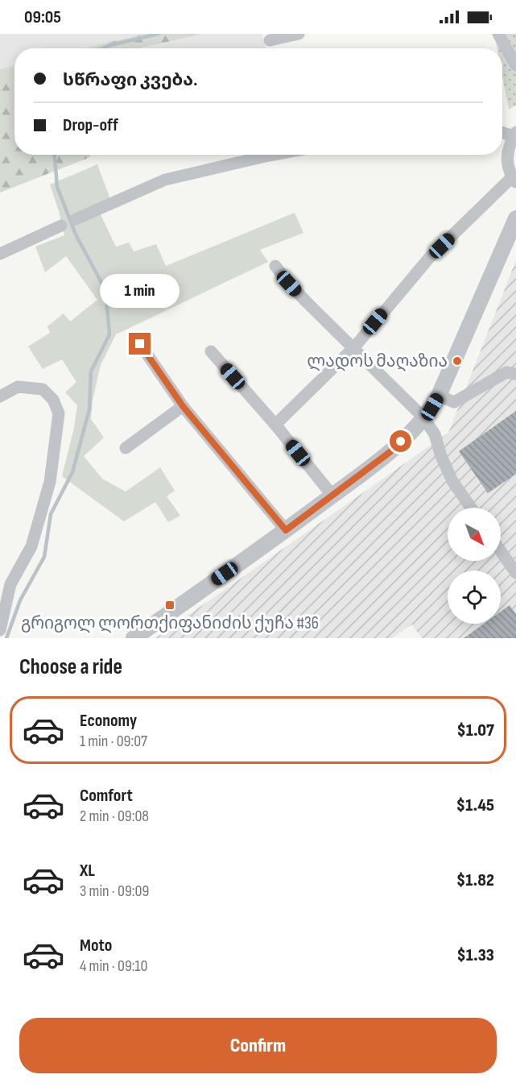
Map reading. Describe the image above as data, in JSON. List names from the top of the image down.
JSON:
{
  "places": {
    "other": ["ლადოს მაღაზია"],
    "transit": ["გრიგოლ ლორთქიფანიძის ქუჩა #36"]
  },
  "north": "bottom right",
  "page": {
    "status": "09:05",
    "banner": ["სწრაფი კვება.", "Drop-off"],
    "bubble": "1 min",
    "heading": "Choose a ride",
    "list": [
      {
        "name": "Economy",
        "note": "1 min · 09:07",
        "value": "$1.07"
      },
      {
        "name": "Comfort",
        "note": "2 min · 09:08",
        "value": "$1.45"
      },
      {
        "name": "XL",
        "note": "3 min · 09:09",
        "value": "$1.82"
      },
      {
        "name": "Moto",
        "note": "4 min · 09:10",
        "value": "$1.33"
      }
    ],
    "buttons": "Confirm"
  }
}
